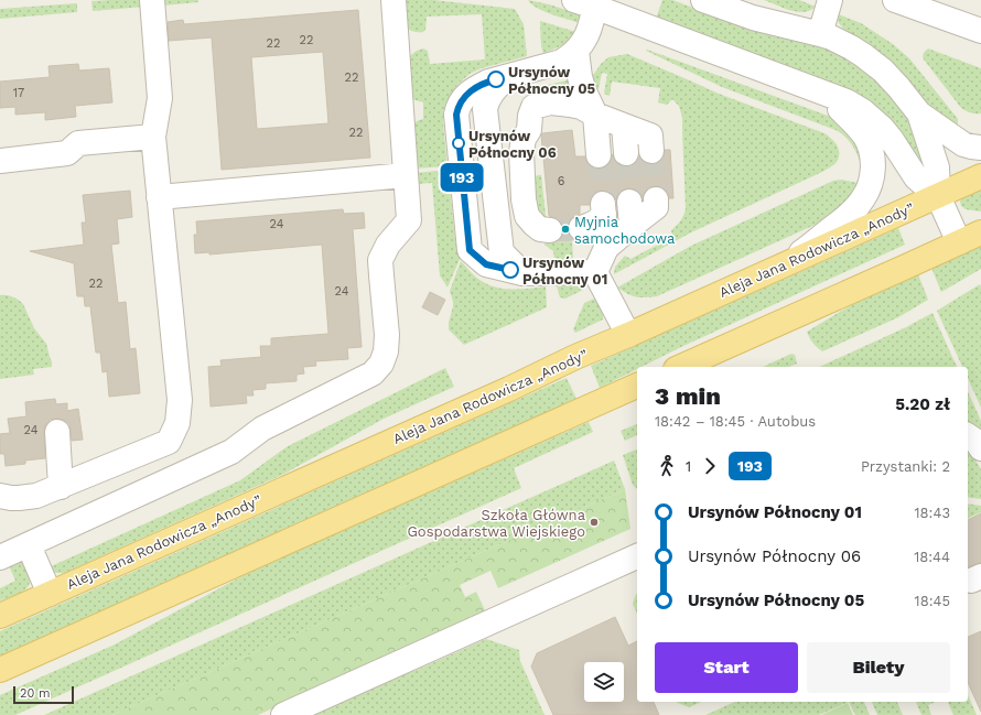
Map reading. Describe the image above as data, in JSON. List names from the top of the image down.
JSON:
{
  "streets": {
    "main road": ["Aleja Jana Rodowicza „Anody”"]
  },
  "places": [
    "Ursynów Północny 05",
    "Ursynów Północny 06",
    "Myjnia samochodowa",
    "Ursynów Północny 01",
    "Szkoła Główna Gospodarstwa Wiejskiego"
  ],
  "lines": ["bus line 193"],
  "house_numbers": [
    "22",
    "22",
    "22",
    "17",
    "22",
    "6",
    "24",
    "22",
    "24",
    "24"
  ],
  "scale_bar": "20 m",
  "page": {
    "on_map": "193",
    "heading": ["3 min", "18:42 – 18:45 · Autobus", "5.20 zł"],
    "legs": ["1", "193", "Przystanki: 2"],
    "list": [
      {
        "name": "Ursynów Północny 01",
        "value": "18:43"
      },
      {
        "name": "Ursynów Północny 06",
        "value": "18:44"
      },
      {
        "name": "Ursynów Północny 05",
        "value": "18:45"
      }
    ],
    "buttons": ["Start", "Bilety"],
    "scale": "20 m"
  }
}
